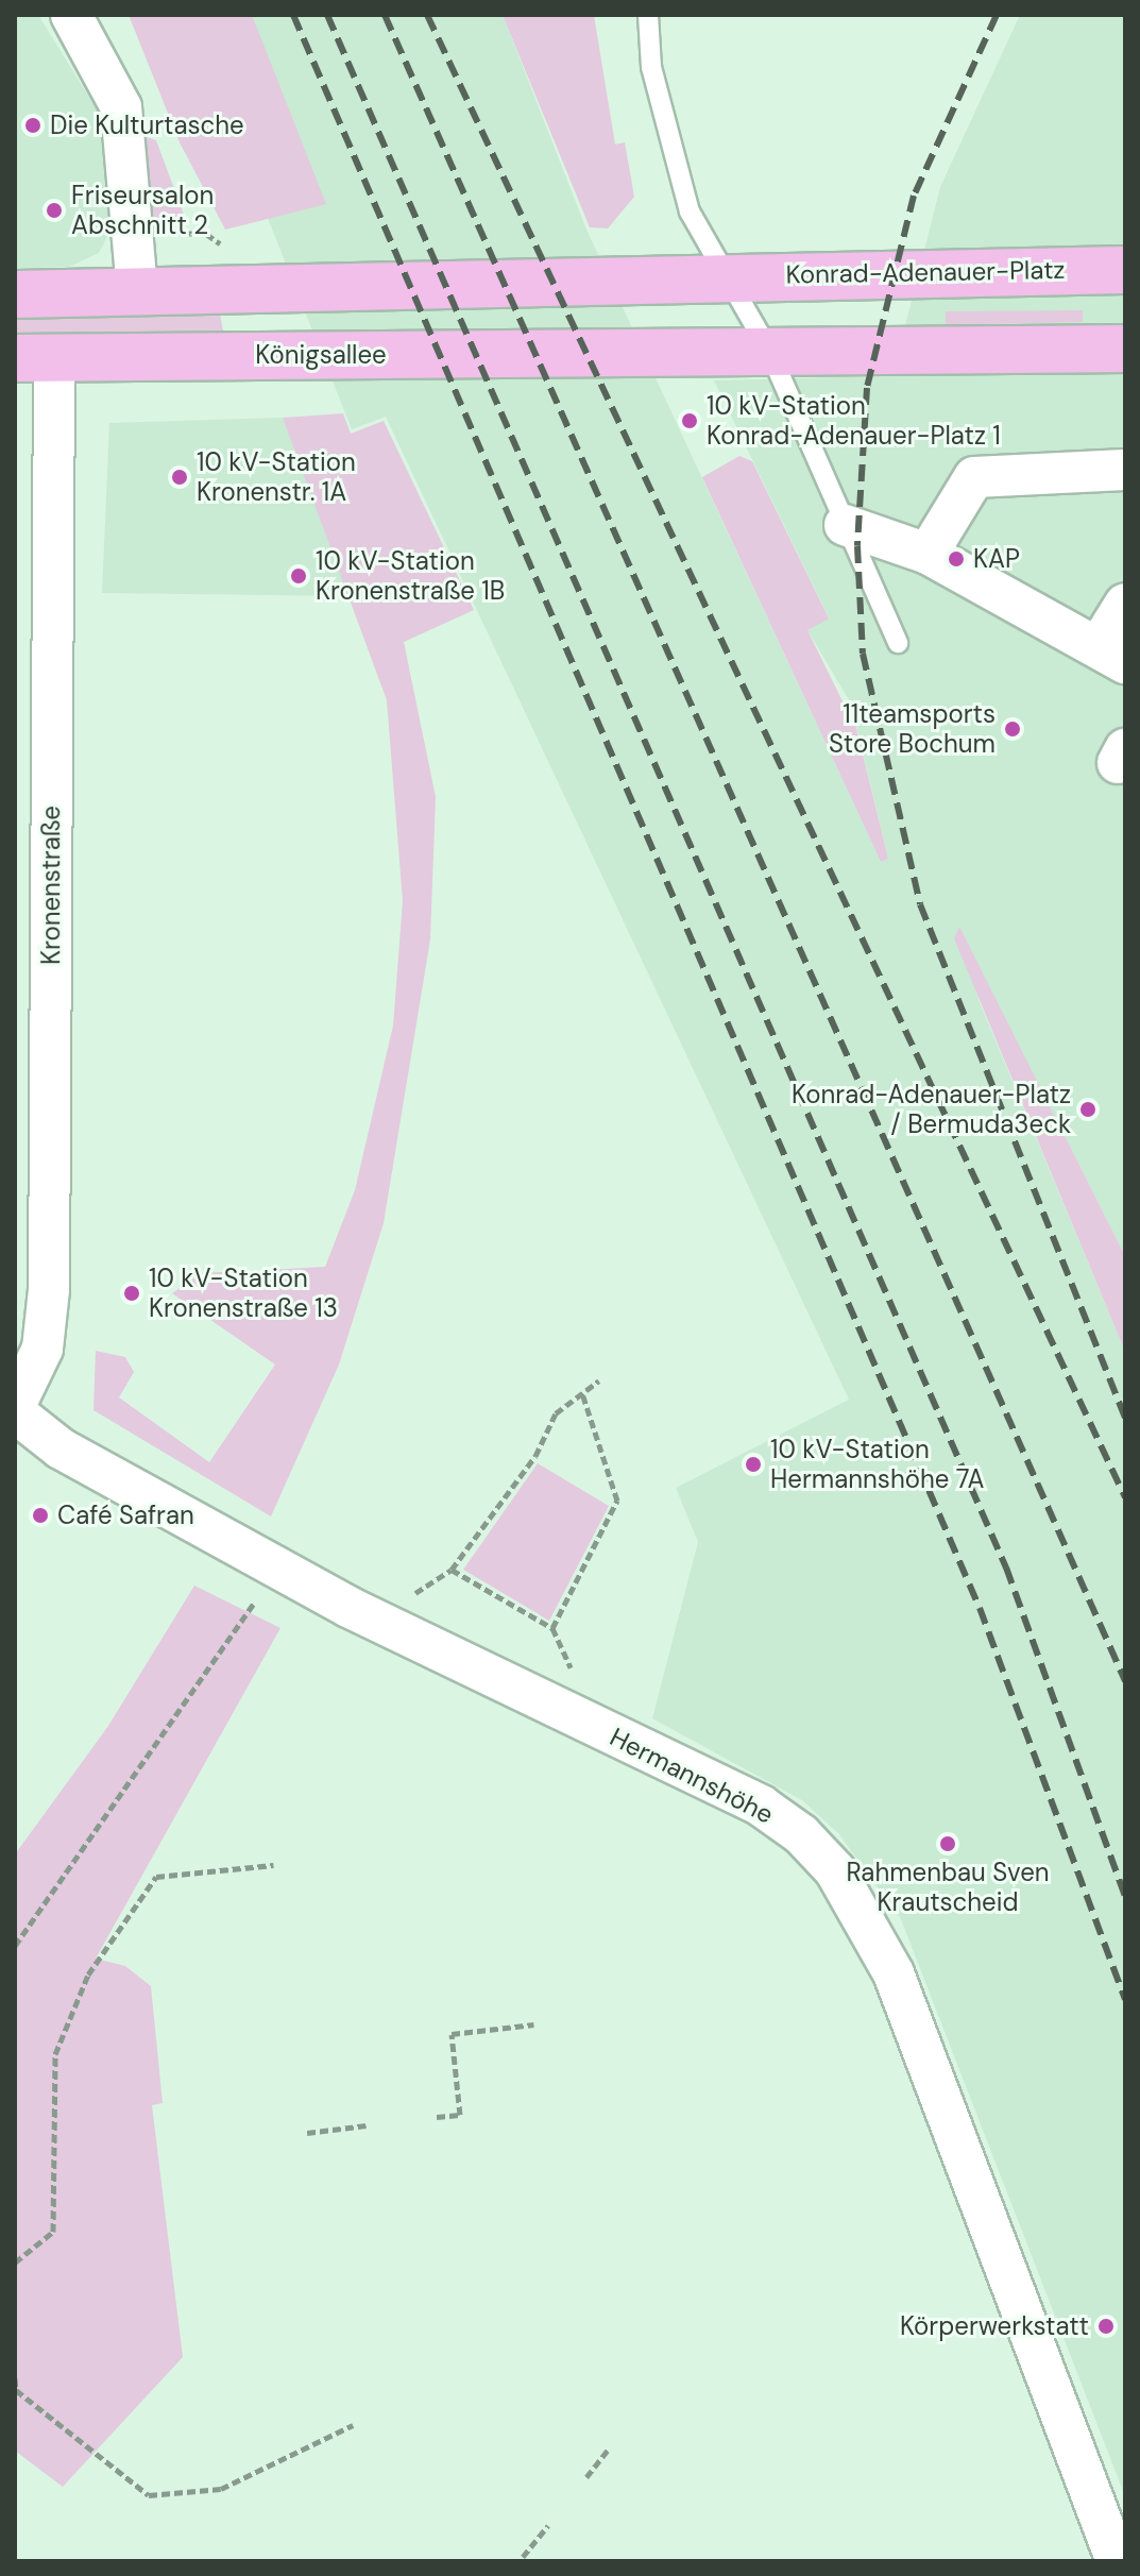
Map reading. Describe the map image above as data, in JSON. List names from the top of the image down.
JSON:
{
  "streets": {
    "main road": ["Konrad-Adenauer-Platz", "Königsallee"],
    "street": ["Kronenstraße", "Hermannshöhe"]
  },
  "crossings": [
    ["Königsallee", "Kronenstraße"],
    ["Kronenstraße", "Hermannshöhe"]
  ],
  "places": [
    "Die Kulturtasche",
    "Friseursalon Abschnitt 2",
    "10 kV-Station Konrad-Adenauer-Platz 1",
    "10 kV-Station Kronenstr. 1A",
    "KAP",
    "10 kV-Station Kronenstraße 1B",
    "11teamsports Store Bochum",
    "Konrad-Adenauer-Platz / Bermuda3eck",
    "10 kV-Station Kronenstraße 13",
    "10 kV-Station Hermannshöhe 7A",
    "Café Safran",
    "Rahmenbau Sven Krautscheid",
    "Körperwerkstatt"
  ]
}
